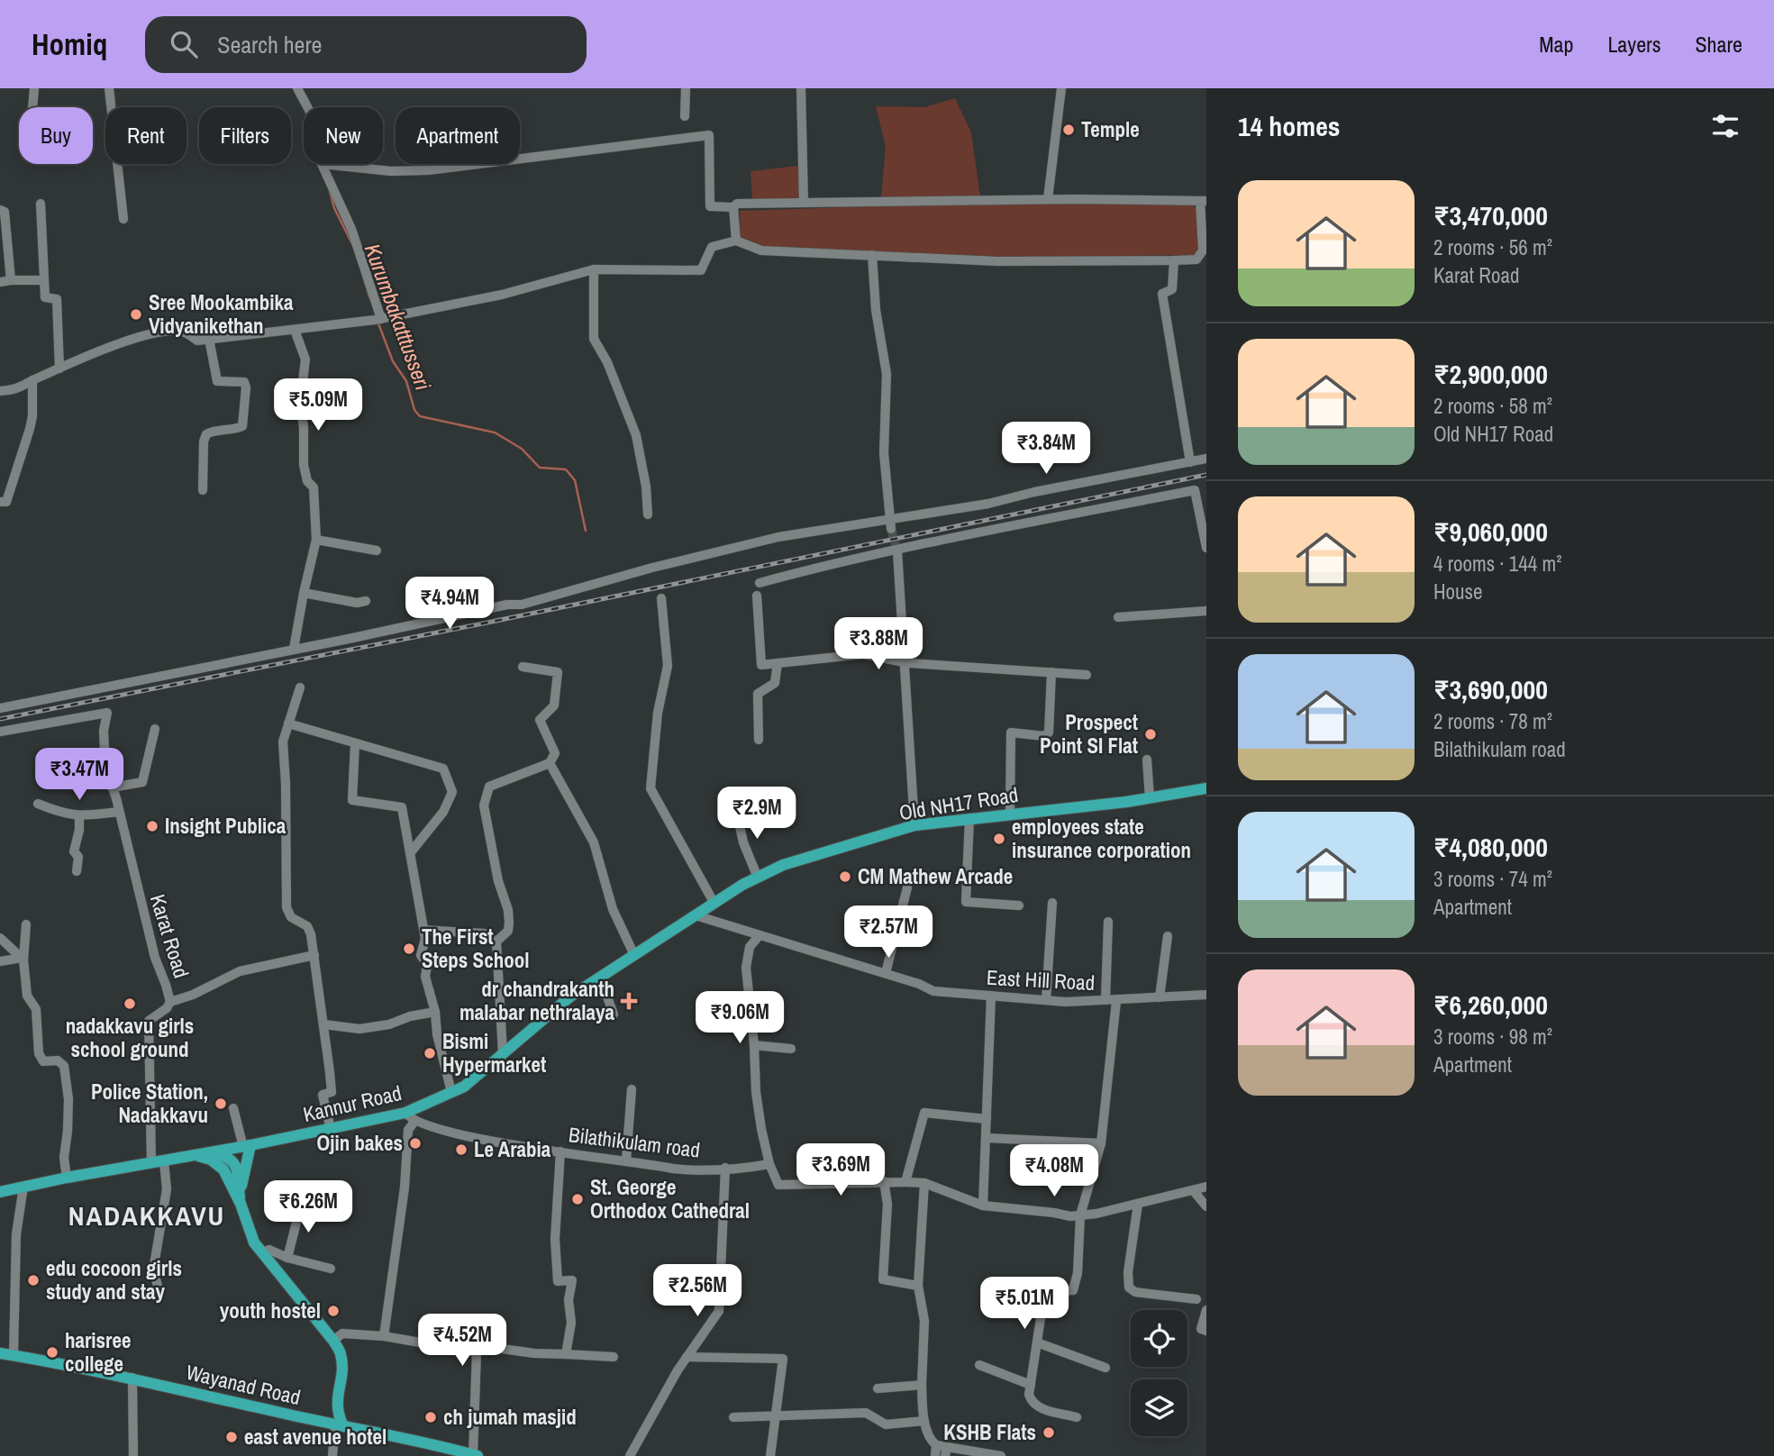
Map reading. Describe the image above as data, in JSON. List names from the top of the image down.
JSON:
{
  "streets": {
    "main road": ["Old NH17 Road", "Kannur Road", "Wayanad Road"],
    "street": ["Karat Road", "East Hill Road", "Bilathikulam road"]
  },
  "crossings": [
    ["Old NH17 Road", "East Hill Road"],
    ["Old NH17 Road", "Kannur Road"],
    ["Karat Road", "Kannur Road"],
    ["East Hill Road", "Kannur Road"]
  ],
  "districts": ["NADAKKAVU"],
  "water": ["Kurumbakatttusseri"],
  "places": {
    "other": [
      "Temple",
      "Sree Mookambika Vidyanikethan",
      "Prospect Point SI Flat",
      "Insight Publica",
      "employees state insurance corporation",
      "CM Mathew Arcade",
      "The First Steps School",
      "nadakkavu girls school ground",
      "Bismi Hypermarket",
      "Police Station, Nadakkavu",
      "Ojin bakes",
      "Le Arabia",
      "St. George Orthodox Cathedral",
      "edu cocoon girls study and stay",
      "youth hostel",
      "harisree college",
      "ch jumah masjid",
      "KSHB Flats",
      "east avenue hotel"
    ],
    "health": ["dr chandrakanth malabar nethralaya"]
  },
  "page": {
    "header": "Homiq",
    "search": "Search here",
    "nav": ["Map", "Layers", "Share"],
    "heading": "14 homes",
    "chip": [
      "Buy",
      "Rent",
      "Filters",
      "New",
      "Apartment"
    ],
    "list": [
      {
        "name": "₹3,470,000",
        "note": "2 rooms · 56 m² · Karat Road"
      },
      {
        "name": "₹2,900,000",
        "note": "2 rooms · 58 m² · Old NH17 Road"
      },
      {
        "name": "₹9,060,000",
        "note": "4 rooms · 144 m² · House"
      },
      {
        "name": "₹3,690,000",
        "note": "2 rooms · 78 m² · Bilathikulam road"
      },
      {
        "name": "₹4,080,000",
        "note": "3 rooms · 74 m² · Apartment"
      },
      {
        "name": "₹6,260,000",
        "note": "3 rooms · 98 m² · Apartment"
      }
    ],
    "price": [
      "₹5.09M",
      "₹3.84M",
      "₹4.94M",
      "₹3.88M",
      "₹3.47M",
      "₹2.9M",
      "₹2.57M",
      "₹9.06M",
      "₹3.69M",
      "₹4.08M",
      "₹6.26M",
      "₹2.56M",
      "₹5.01M",
      "₹4.52M"
    ]
  }
}
